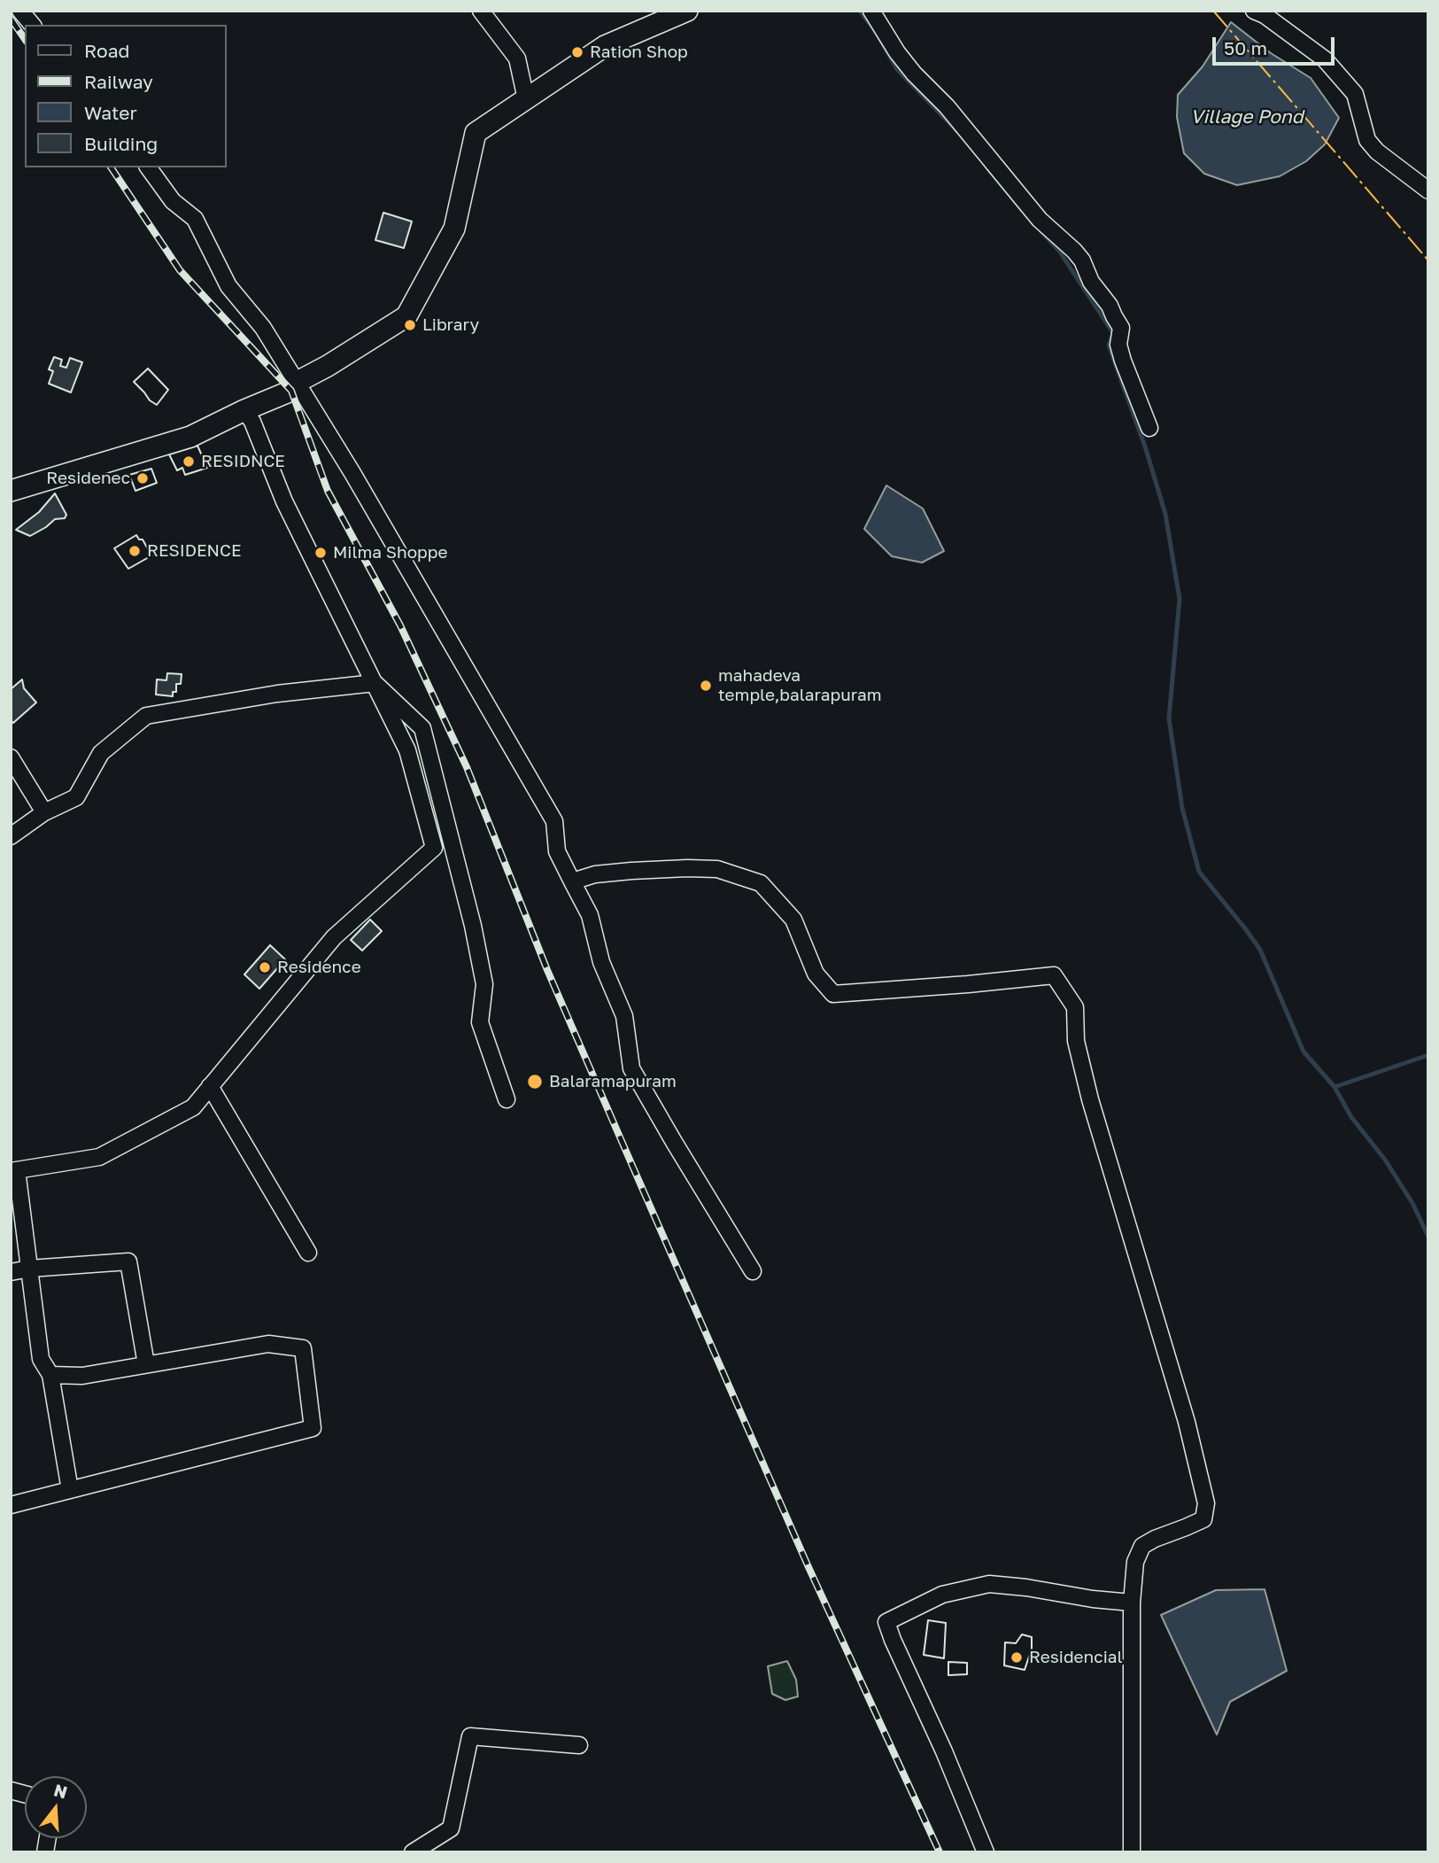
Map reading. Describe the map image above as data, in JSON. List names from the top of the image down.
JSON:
{
  "water": ["Village Pond"],
  "places": [
    "Ration Shop",
    "Library",
    "RESIDNCE",
    "Residenec",
    "RESIDENCE",
    "Milma Shoppe",
    "mahadeva temple,balarapuram",
    "Residence",
    "Balaramapuram",
    "Residencial"
  ],
  "legend": [
    "Road",
    "Railway",
    "Water",
    "Building"
  ],
  "scale_bar": "50 m",
  "north": "top"
}
